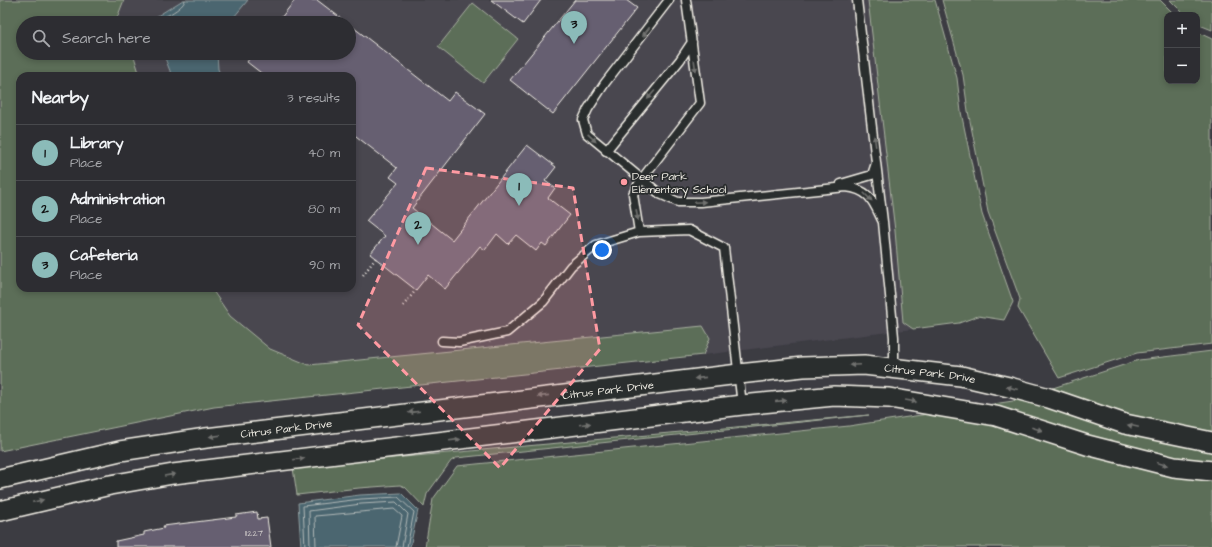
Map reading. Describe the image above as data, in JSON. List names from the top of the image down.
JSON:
{
  "streets": {
    "street": ["Citrus Park Drive"]
  },
  "places": ["Deer Park Elementary School"],
  "house_numbers": ["11227"],
  "page": {
    "pins": ["3", "1", "2"],
    "map_buttons": ["+", "−"],
    "search": "Search here",
    "heading": ["Nearby", "3 results"],
    "list": [
      {
        "mark": "1",
        "name": "Library",
        "note": "Place",
        "value": "40 m"
      },
      {
        "mark": "2",
        "name": "Administration",
        "note": "Place",
        "value": "80 m"
      },
      {
        "mark": "3",
        "name": "Cafeteria",
        "note": "Place",
        "value": "90 m"
      }
    ]
  }
}
